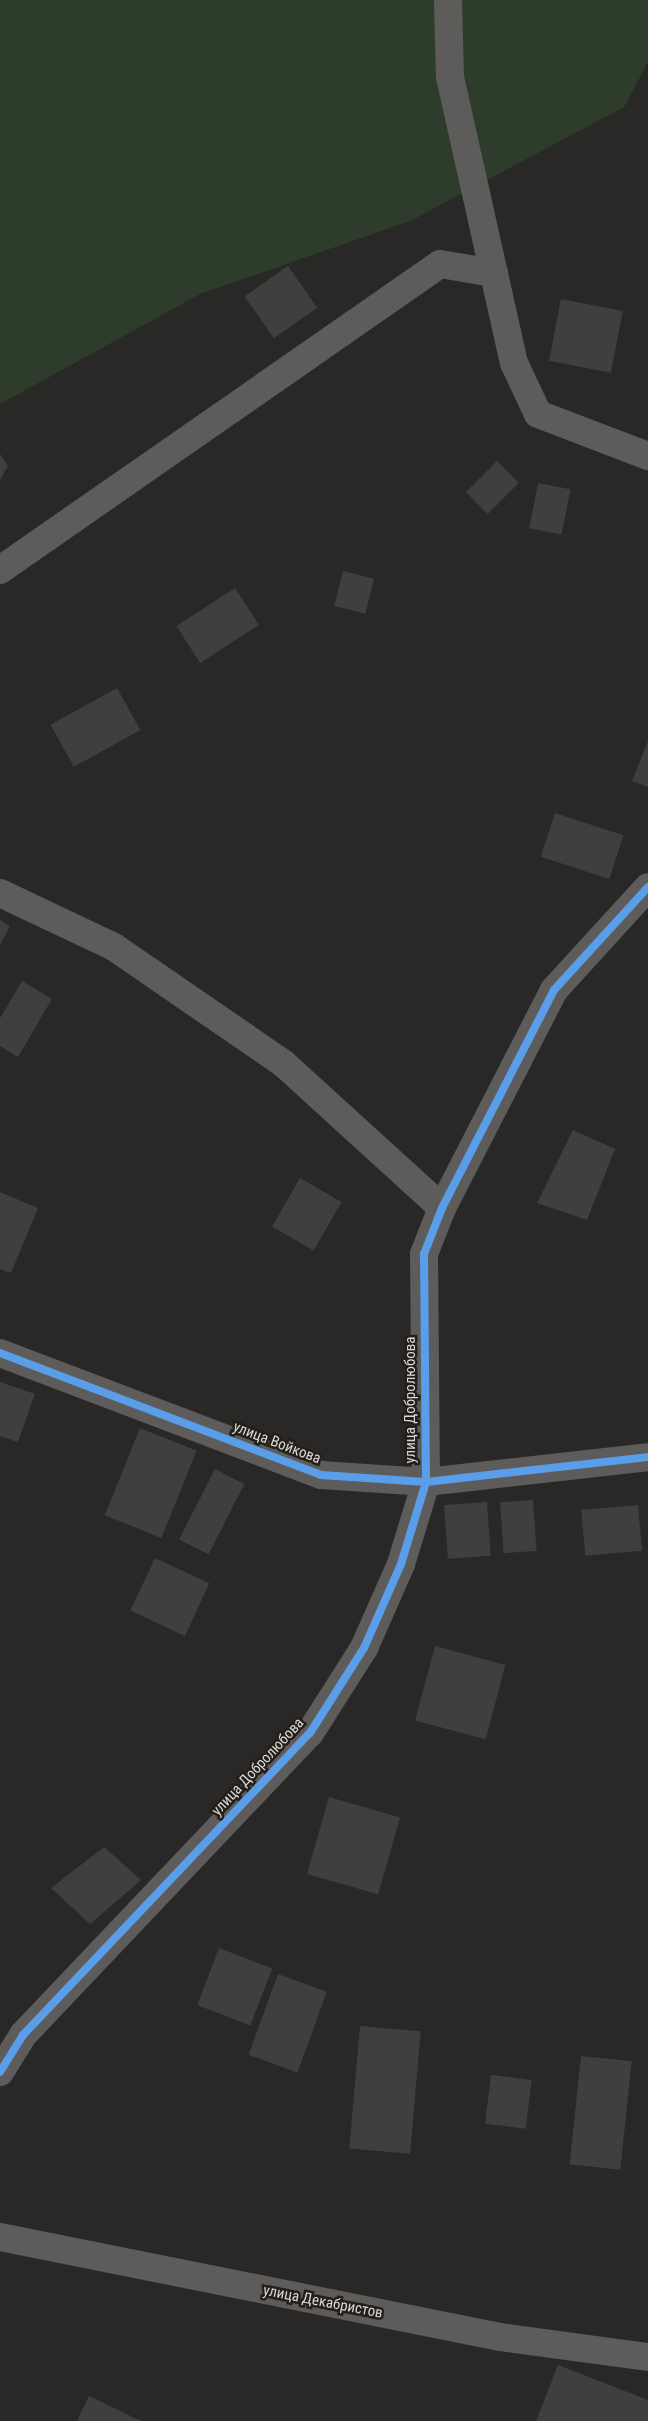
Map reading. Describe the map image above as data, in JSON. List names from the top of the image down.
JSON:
{
  "streets": {
    "street": ["улица Добролюбова", "улица Войкова", "улица Декабристов"]
  },
  "crossings": [
    ["улица Добролюбова", "улица Войкова"]
  ]
}
